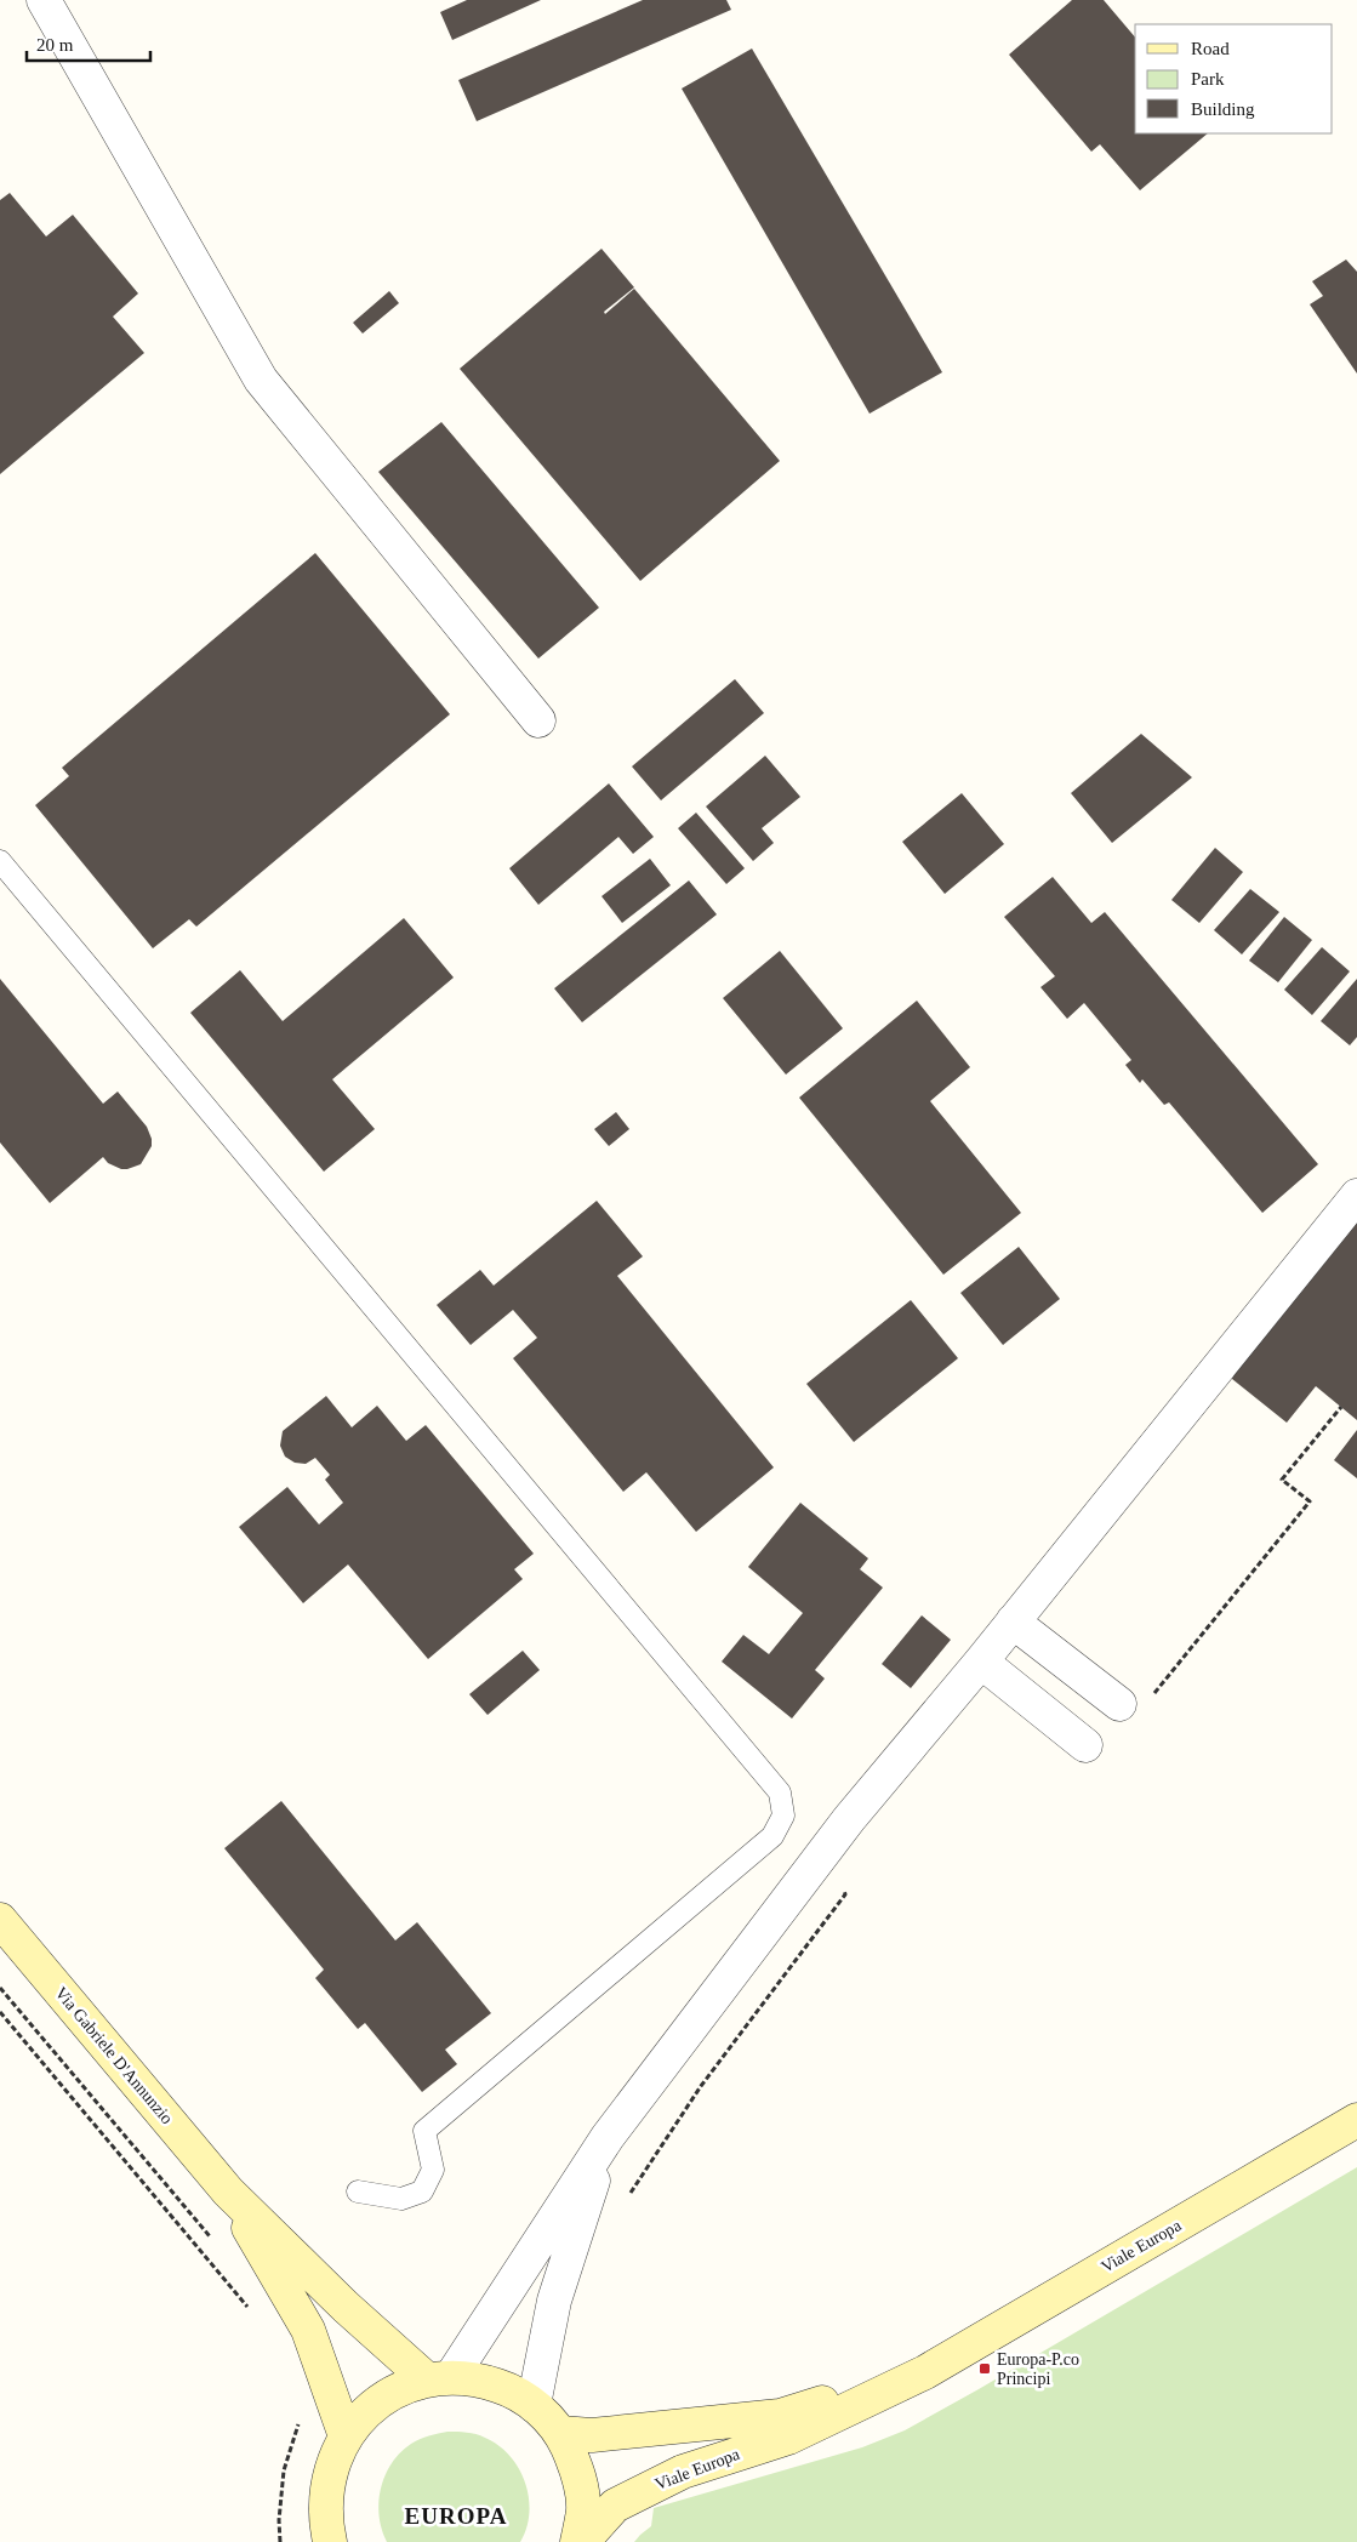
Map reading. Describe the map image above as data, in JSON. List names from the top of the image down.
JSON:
{
  "streets": {
    "main road": ["Via Gabriele D'Annunzio", "Viale Europa"]
  },
  "districts": ["EUROPA"],
  "places": {
    "transit": ["Europa-P.co Principi"]
  },
  "legend": ["Road", "Park", "Building"],
  "scale_bar": "20 m"
}
